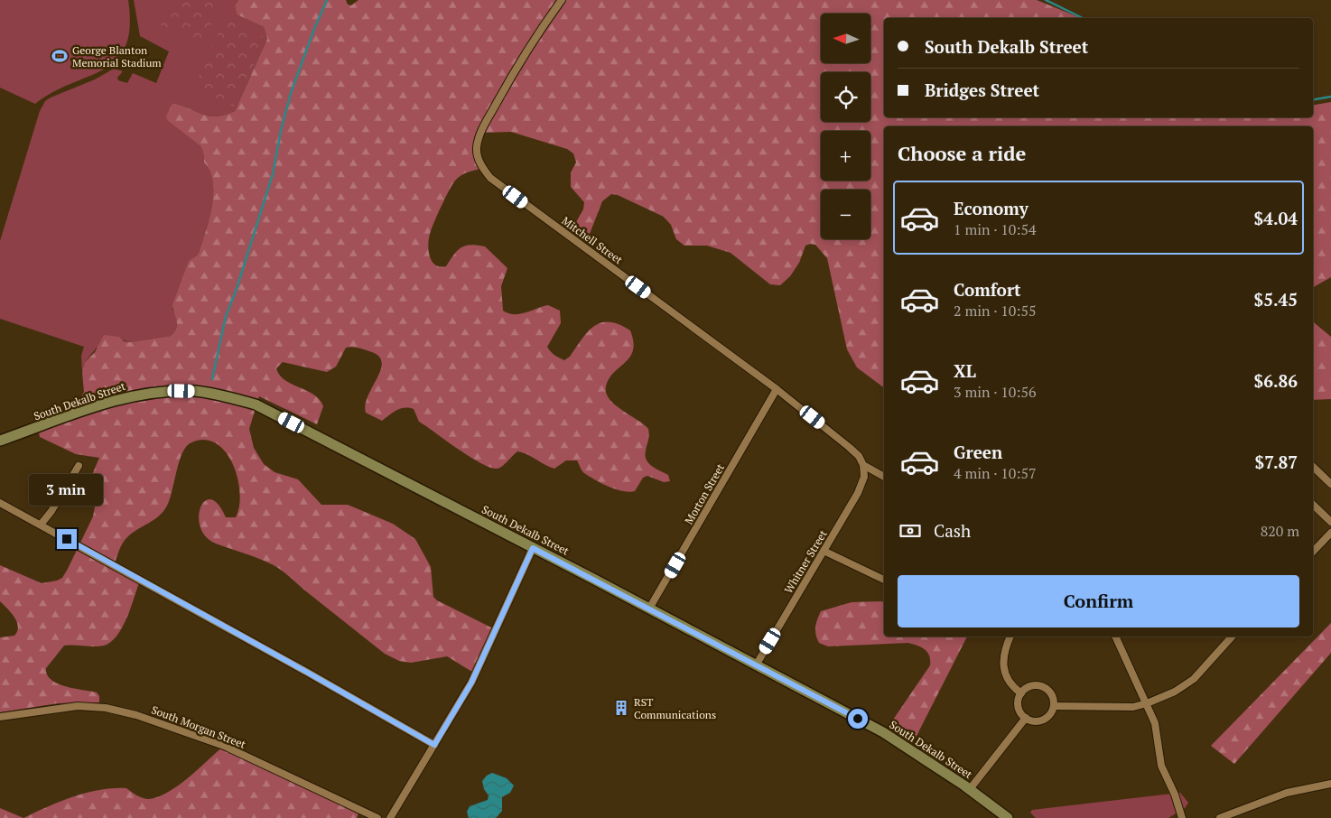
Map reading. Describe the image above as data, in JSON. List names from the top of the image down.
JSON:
{
  "streets": {
    "main road": ["South Dekalb Street"],
    "street": [
      "Mitchell Street",
      "Morton Street",
      "Whitner Street",
      "South Morgan Street"
    ]
  },
  "crossings": [
    ["Mitchell Street", "Morton Street"],
    ["Mitchell Street", "Whitner Street"],
    ["South Dekalb Street", "Morton Street"],
    ["South Dekalb Street", "Whitner Street"]
  ],
  "places": {
    "sports": ["George Blanton Memorial Stadium"],
    "building": ["RST Communications"]
  },
  "north": "left",
  "page": {
    "map_buttons": ["+", "−"],
    "banner": ["South Dekalb Street", "Bridges Street"],
    "heading": "Choose a ride",
    "list": [
      {
        "name": "Economy",
        "note": "1 min · 10:54",
        "value": "$4.04"
      },
      {
        "name": "Comfort",
        "note": "2 min · 10:55",
        "value": "$5.45"
      },
      {
        "name": "XL",
        "note": "3 min · 10:56",
        "value": "$6.86"
      },
      {
        "name": "Green",
        "note": "4 min · 10:57",
        "value": "$7.87"
      }
    ],
    "bubble": "3 min",
    "pay": ["Cash", "820 m"],
    "buttons": "Confirm"
  }
}
